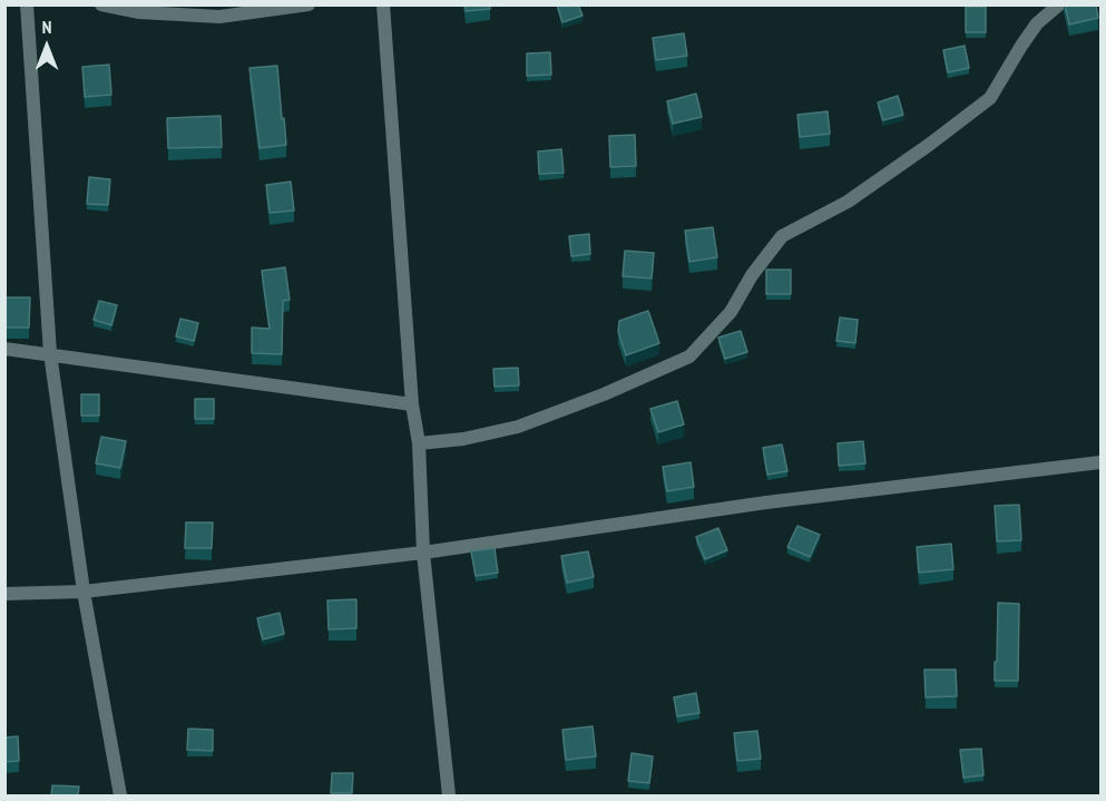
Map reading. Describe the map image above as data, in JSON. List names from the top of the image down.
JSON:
{
  "north": "top"
}
